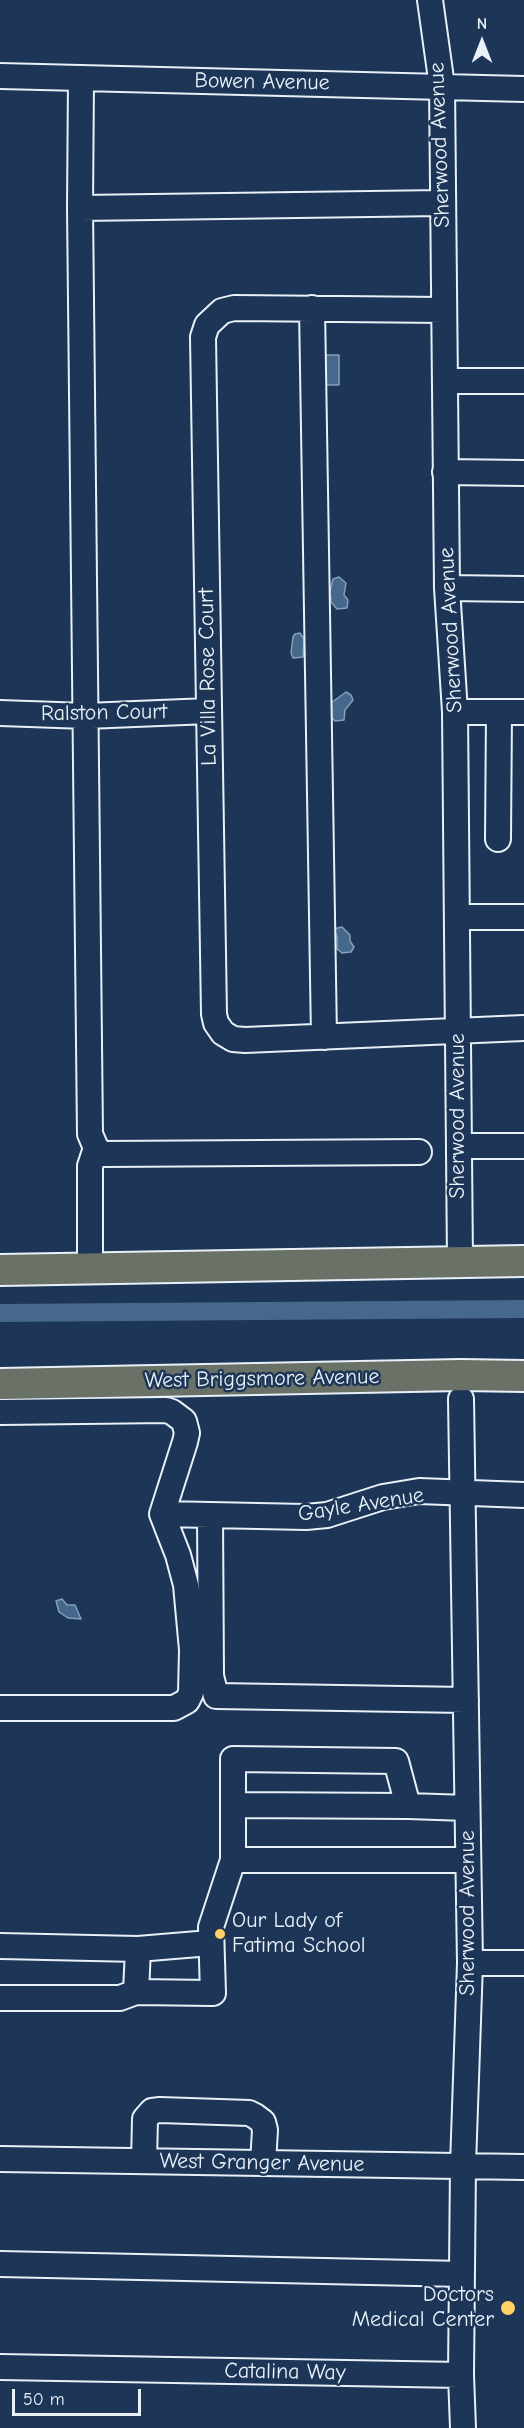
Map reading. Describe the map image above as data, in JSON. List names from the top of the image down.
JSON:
{
  "streets": {
    "main road": ["West Briggsmore Avenue"],
    "street": [
      "Bowen Avenue",
      "Sherwood Avenue",
      "La Villa Rose Court",
      "Ralston Court",
      "Gayle Avenue",
      "West Granger Avenue",
      "Catalina Way"
    ]
  },
  "crossings": [
    ["Bowen Avenue", "Sherwood Avenue"],
    ["Sherwood Avenue", "La Villa Rose Court"],
    ["Sherwood Avenue", "Gayle Avenue"],
    ["Sherwood Avenue", "West Granger Avenue"],
    ["Sherwood Avenue", "Catalina Way"],
    ["La Villa Rose Court", "Ralston Court"]
  ],
  "places": ["Our Lady of Fatima School", "Doctors Medical Center"],
  "scale_bar": "50 m",
  "north": "top"
}
